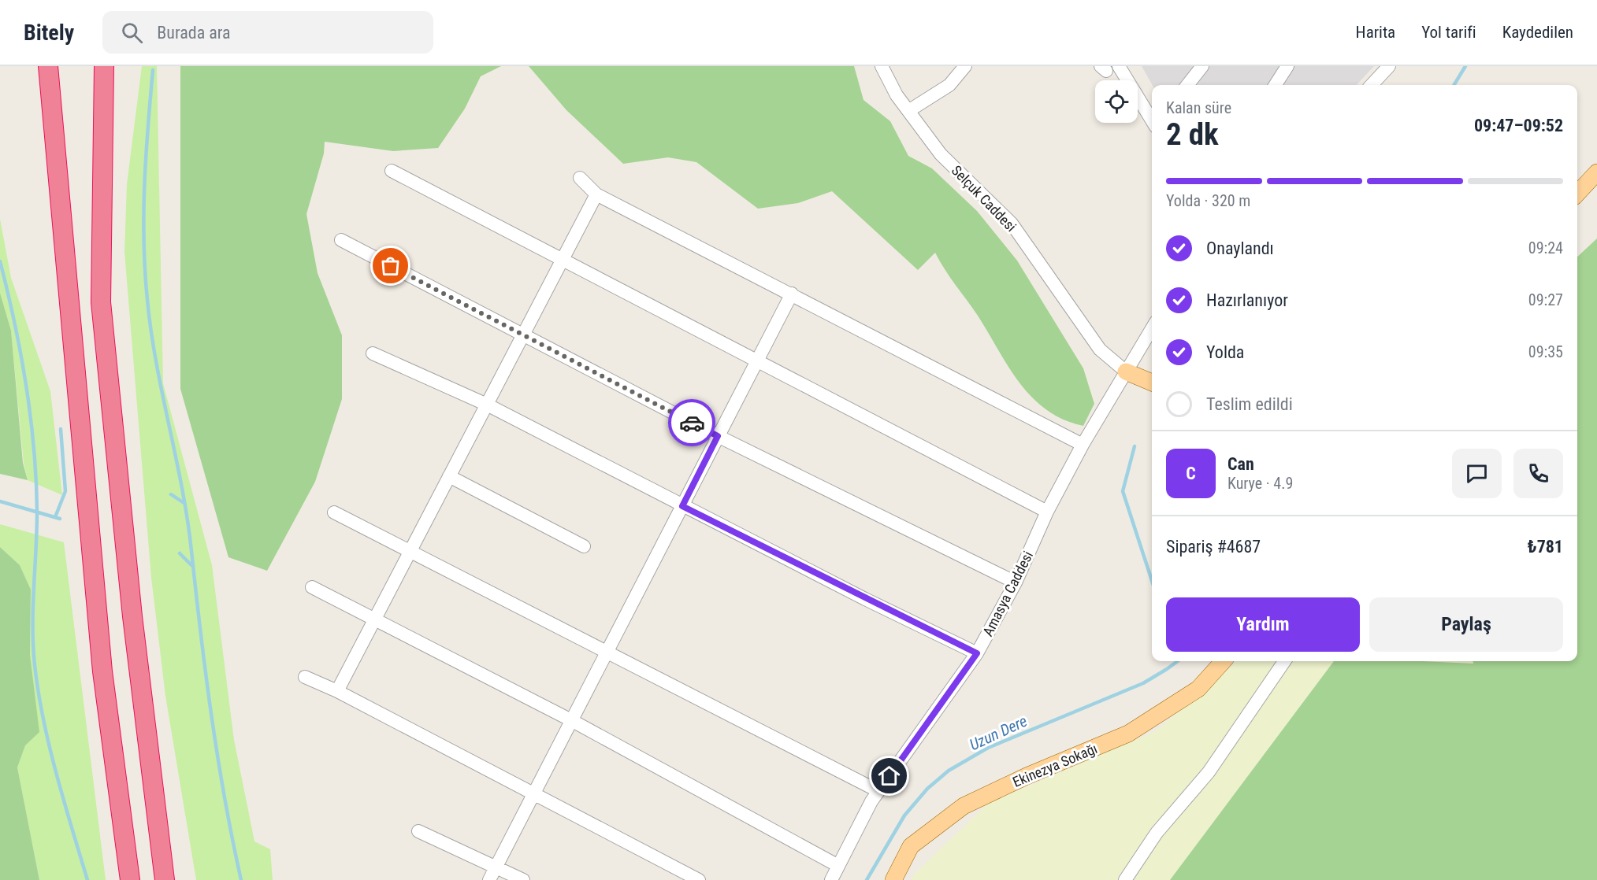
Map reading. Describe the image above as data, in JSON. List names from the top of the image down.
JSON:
{
  "streets": {
    "main road": ["Ekinezya Sokağı"],
    "street": ["Selçuk Caddesi", "Amasya Caddesi"]
  },
  "crossings": [
    ["Selçuk Caddesi", "Amasya Caddesi"]
  ],
  "water": ["Uzun Dere"],
  "page": {
    "header": "Bitely",
    "search": "Burada ara",
    "nav": ["Harita", "Yol tarifi", "Kaydedilen"],
    "heading": ["2 dk", "Kalan süre", "09:47–09:52"],
    "panel": [
      "Can",
      "Kurye · 4.9",
      "Sipariş #4687",
      "₺781"
    ],
    "bar": "Yolda · 320 m",
    "list": [
      ["Onaylandı", "09:24"],
      ["Hazırlanıyor", "09:27"],
      ["Yolda", "09:35"],
      "Teslim edildi"
    ],
    "round": "C",
    "buttons": ["Yardım", "Paylaş"]
  }
}
